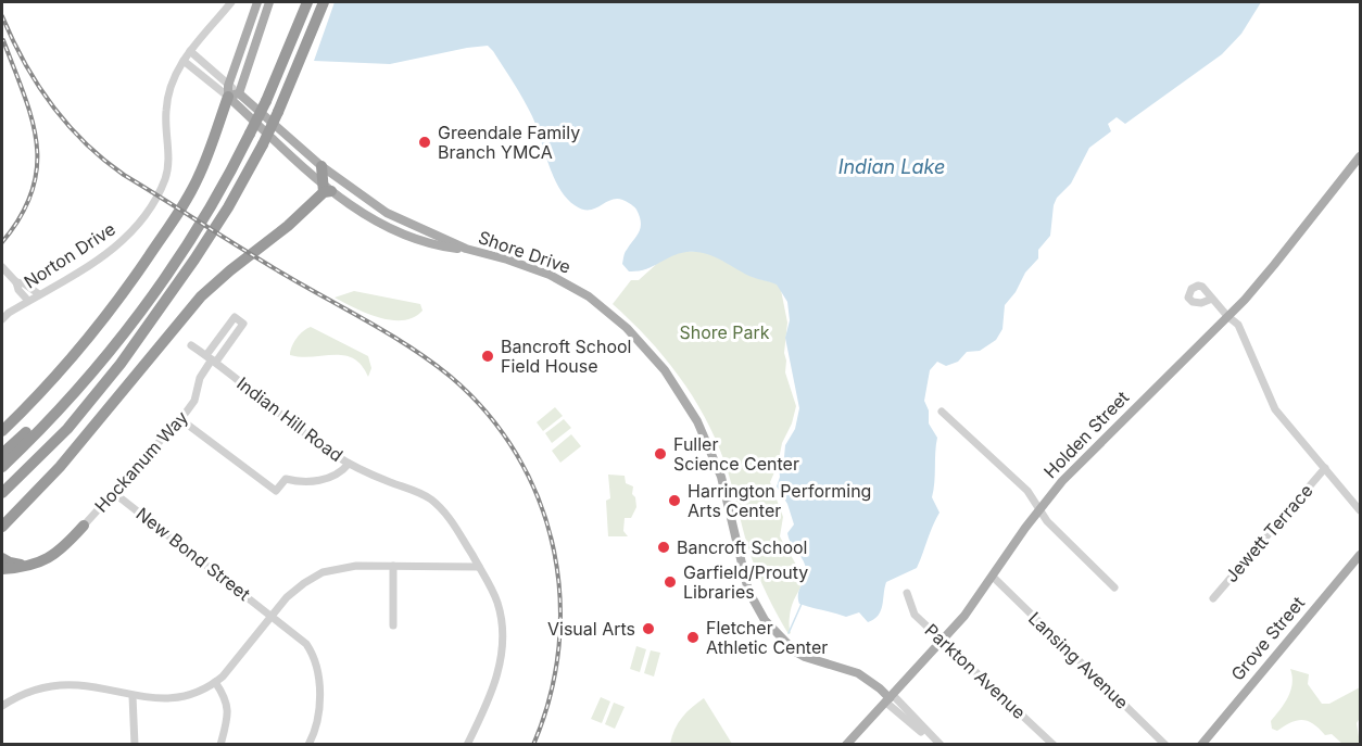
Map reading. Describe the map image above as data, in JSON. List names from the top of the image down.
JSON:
{
  "streets": {
    "main road": ["Shore Drive", "Holden Street", "Grove Street"],
    "street": [
      "Norton Drive",
      "Indian Hill Road",
      "Hockanum Way",
      "Jewett Terrace",
      "New Bond Street",
      "Lansing Avenue",
      "Parkton Avenue"
    ]
  },
  "crossings": [
    ["Shore Drive", "Norton Drive"],
    ["Shore Drive", "Holden Street"],
    ["Indian Hill Road", "Hockanum Way"],
    ["Holden Street", "Lansing Avenue"],
    ["Holden Street", "Parkton Avenue"],
    ["Hockanum Way", "New Bond Street"]
  ],
  "water": ["Indian Lake"],
  "parks": ["Shore Park"],
  "places": [
    "Greendale Family Branch YMCA",
    "Bancroft School Field House",
    "Fuller Science Center",
    "Harrington Performing Arts Center",
    "Bancroft School",
    "Garfield/Prouty Libraries",
    "Visual Arts",
    "Fletcher Athletic Center"
  ]
}
